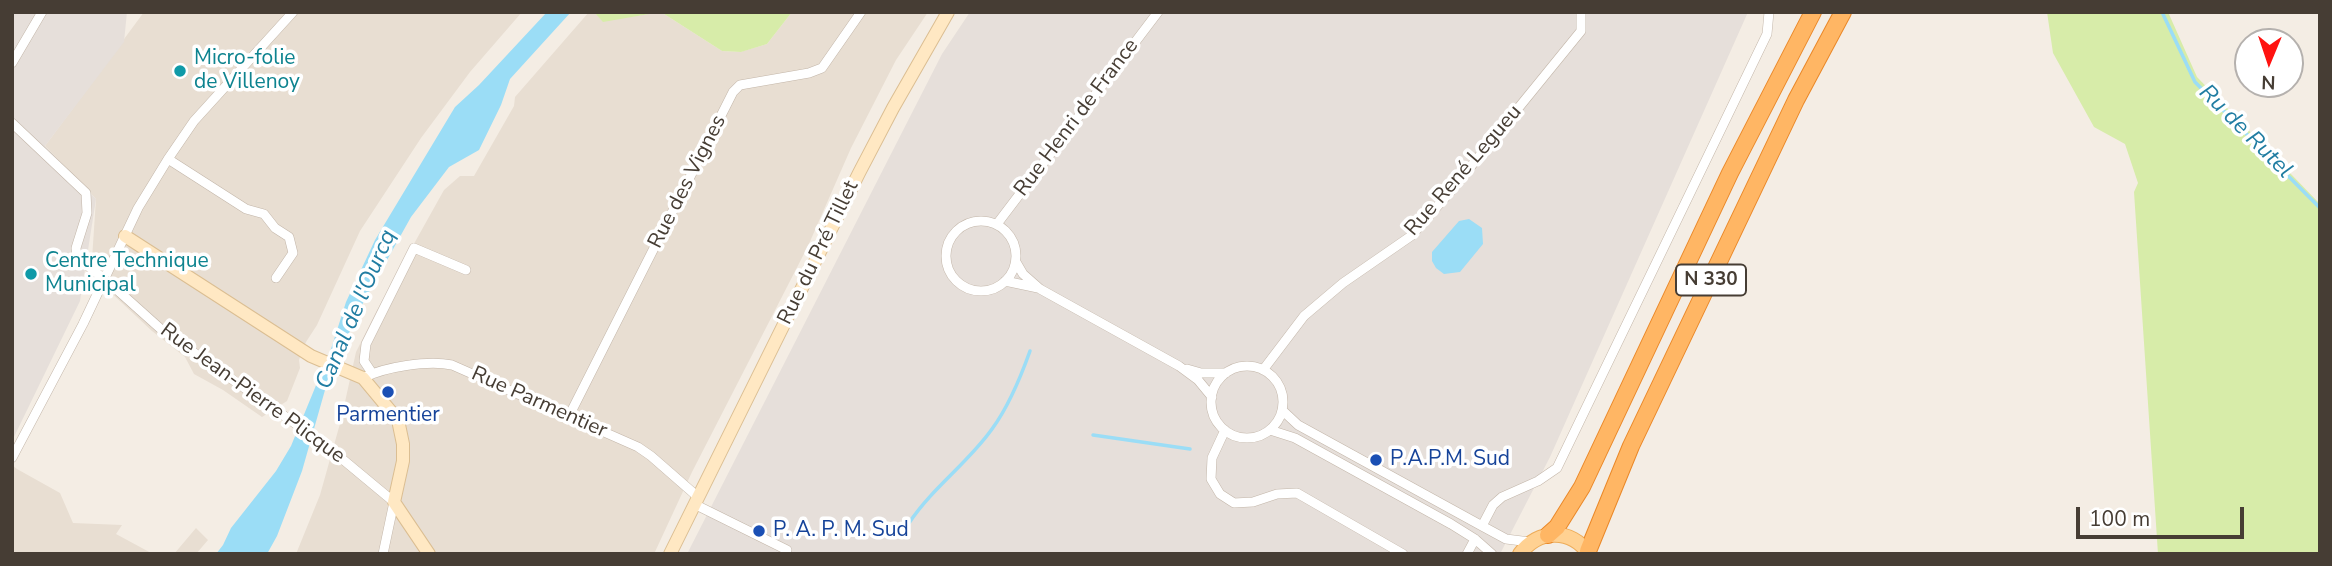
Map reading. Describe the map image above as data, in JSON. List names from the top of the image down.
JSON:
{
  "streets": {
    "highway": ["N 330"],
    "street": [
      "Rue Henri de France",
      "Rue René Legueu",
      "Rue des Vignes",
      "Rue du Pré Tillet",
      "Rue Jean-Pierre Plicque",
      "Rue Parmentier"
    ]
  },
  "crossings": [
    ["Rue des Vignes", "Rue Parmentier"],
    ["Rue du Pré Tillet", "Rue Parmentier"]
  ],
  "water": ["Ru de Rutel", "Canal de l'Ourcq"],
  "places": [
    "Micro-folie de Villenoy",
    "Centre Technique Municipal",
    "Parmentier",
    "P.A.P.M. Sud",
    "P. A. P. M. Sud"
  ],
  "scale_bar": "100 m",
  "north": "bottom"
}
